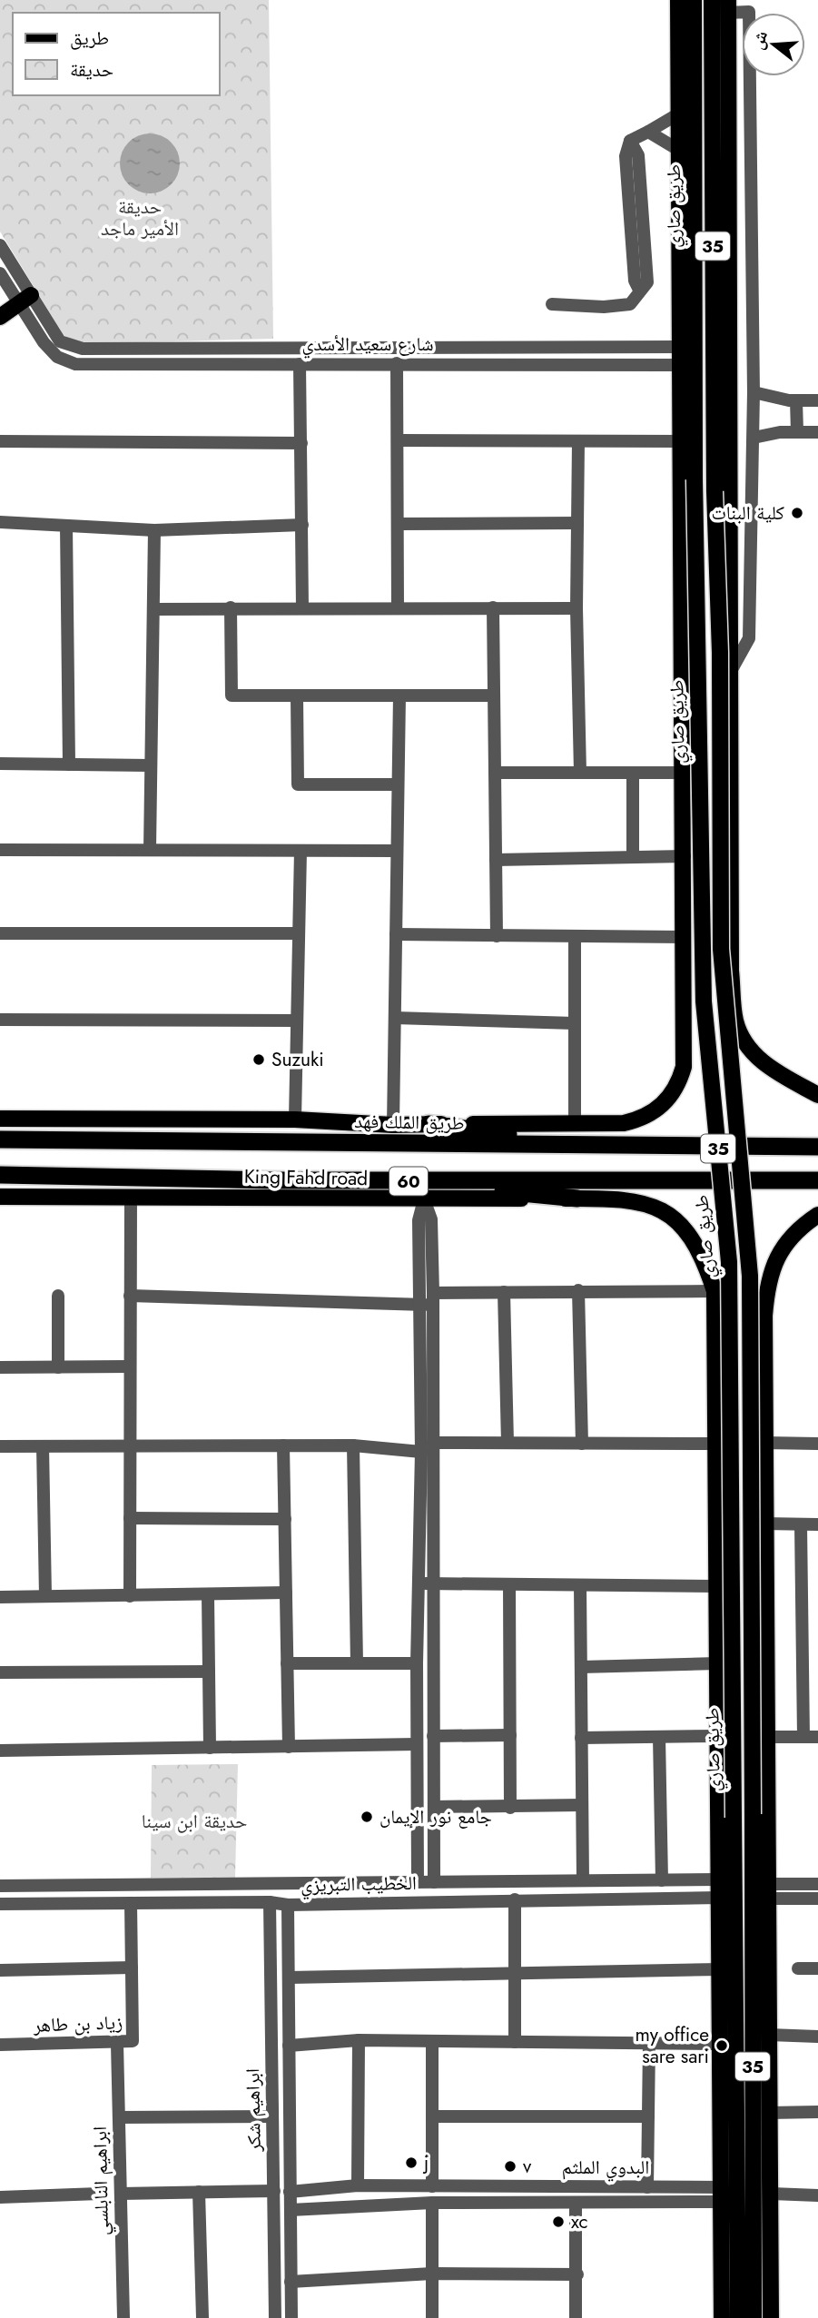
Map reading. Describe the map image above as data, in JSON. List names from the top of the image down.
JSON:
{
  "streets": {
    "highway": ["طريق الملك فهد", "60"],
    "main road": ["طريق صاري", "35", "King Fahd road"],
    "street": [
      "شارع سعيد الأسدي",
      "الخطيب التبريزي",
      "زياد بن طاهر",
      "ابراهيم شكر",
      "البدوي الملثم",
      "ابراهيم النابلسي"
    ]
  },
  "crossings": [
    ["شارع سعيد الأسدي", "طريق الملك فهد"],
    ["King Fahd road", "الخطيب التبريزي"],
    ["King Fahd road", "البدوي الملثم"],
    ["الخطيب التبريزي", "زياد بن طاهر"],
    ["الخطيب التبريزي", "ابراهيم شكر"],
    ["زياد بن طاهر", "ابراهيم النابلسي"]
  ],
  "parks": ["حديقة الأمير ماجد", "حديقة ابن سينا"],
  "places": [
    "كلية البنات",
    "Suzuki",
    "جامع نور الإيمان",
    "my office sare sari",
    "j",
    "v",
    "xc"
  ],
  "legend": ["طريق", "حديقة"],
  "north": "left"
}
